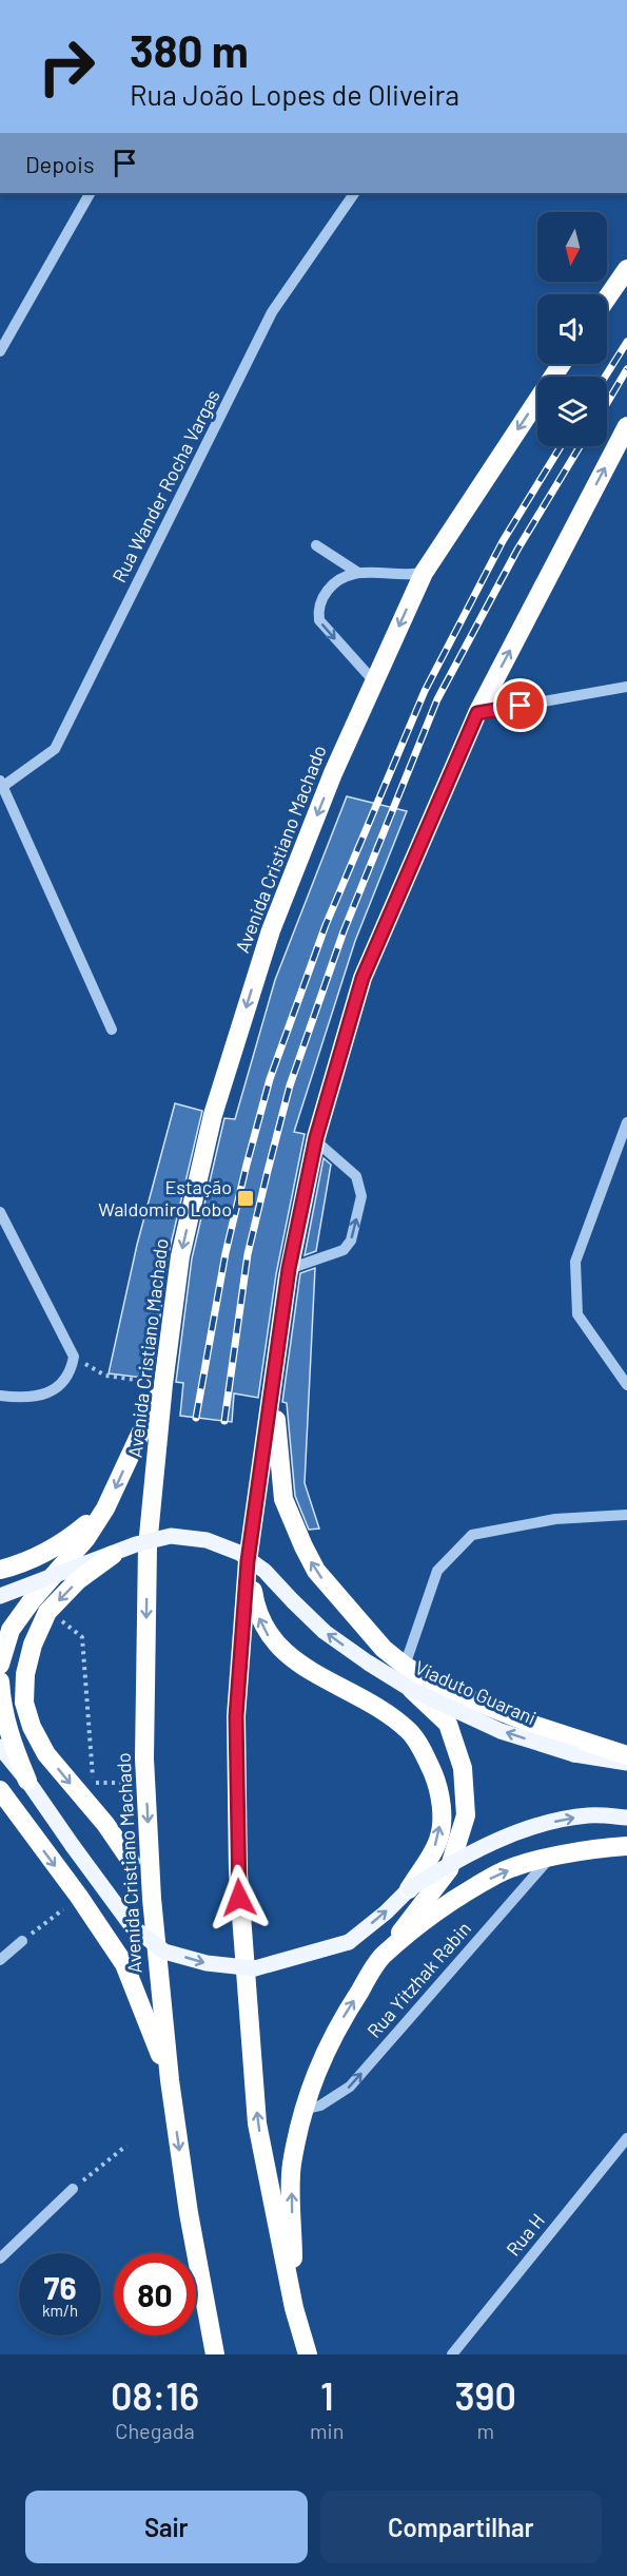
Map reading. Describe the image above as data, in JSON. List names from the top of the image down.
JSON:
{
  "streets": {
    "highway": ["Avenida Cristiano Machado"],
    "main road": ["Viaduto Guarani"],
    "street": ["Rua Wander Rocha Vargas", "Rua Yitzhak Rabin", "Rua H"]
  },
  "one_way": ["Viaduto Guarani", "Rua Yitzhak Rabin"],
  "places": {
    "transit": ["Estação Waldomiro Lobo"]
  },
  "north": "bottom",
  "page": {
    "turn": ["380 m", "Rua João Lopes de Oliveira"],
    "then": "Depois",
    "speed": "76 km/h",
    "limit": "80",
    "eta": [
      "08:16",
      "Chegada",
      "1",
      "min",
      "390",
      "m"
    ],
    "buttons": ["Sair", "Compartilhar"]
  }
}
